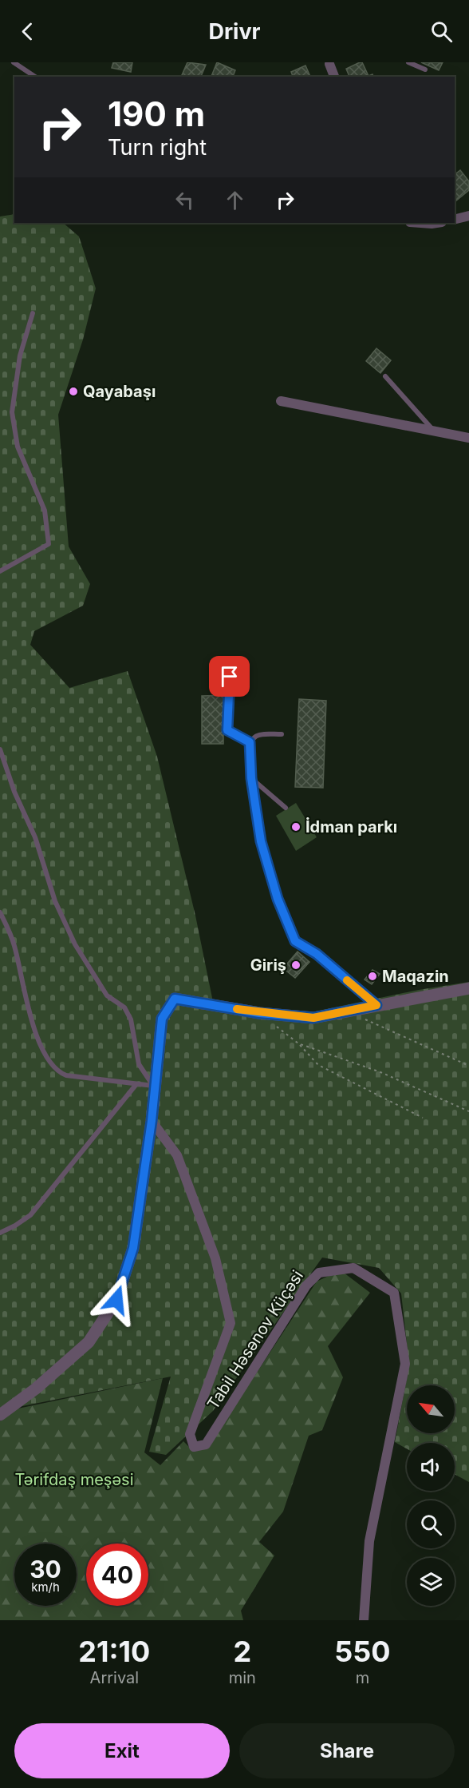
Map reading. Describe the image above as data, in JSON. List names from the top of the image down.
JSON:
{
  "streets": {
    "street": ["Tabil Həsənov Küçəsi"]
  },
  "parks": ["Tərifdaş meşəsi"],
  "places": [
    "Qayabaşı",
    "İdman parkı",
    "Giriş",
    "Maqazin"
  ],
  "north": "top left",
  "page": {
    "header": "Drivr",
    "turn": ["190 m", "Turn right"],
    "speed": "30 km/h",
    "limit": "40",
    "eta": [
      "21:10",
      "Arrival",
      "2",
      "min",
      "550",
      "m"
    ],
    "buttons": ["Exit", "Share"]
  }
}
